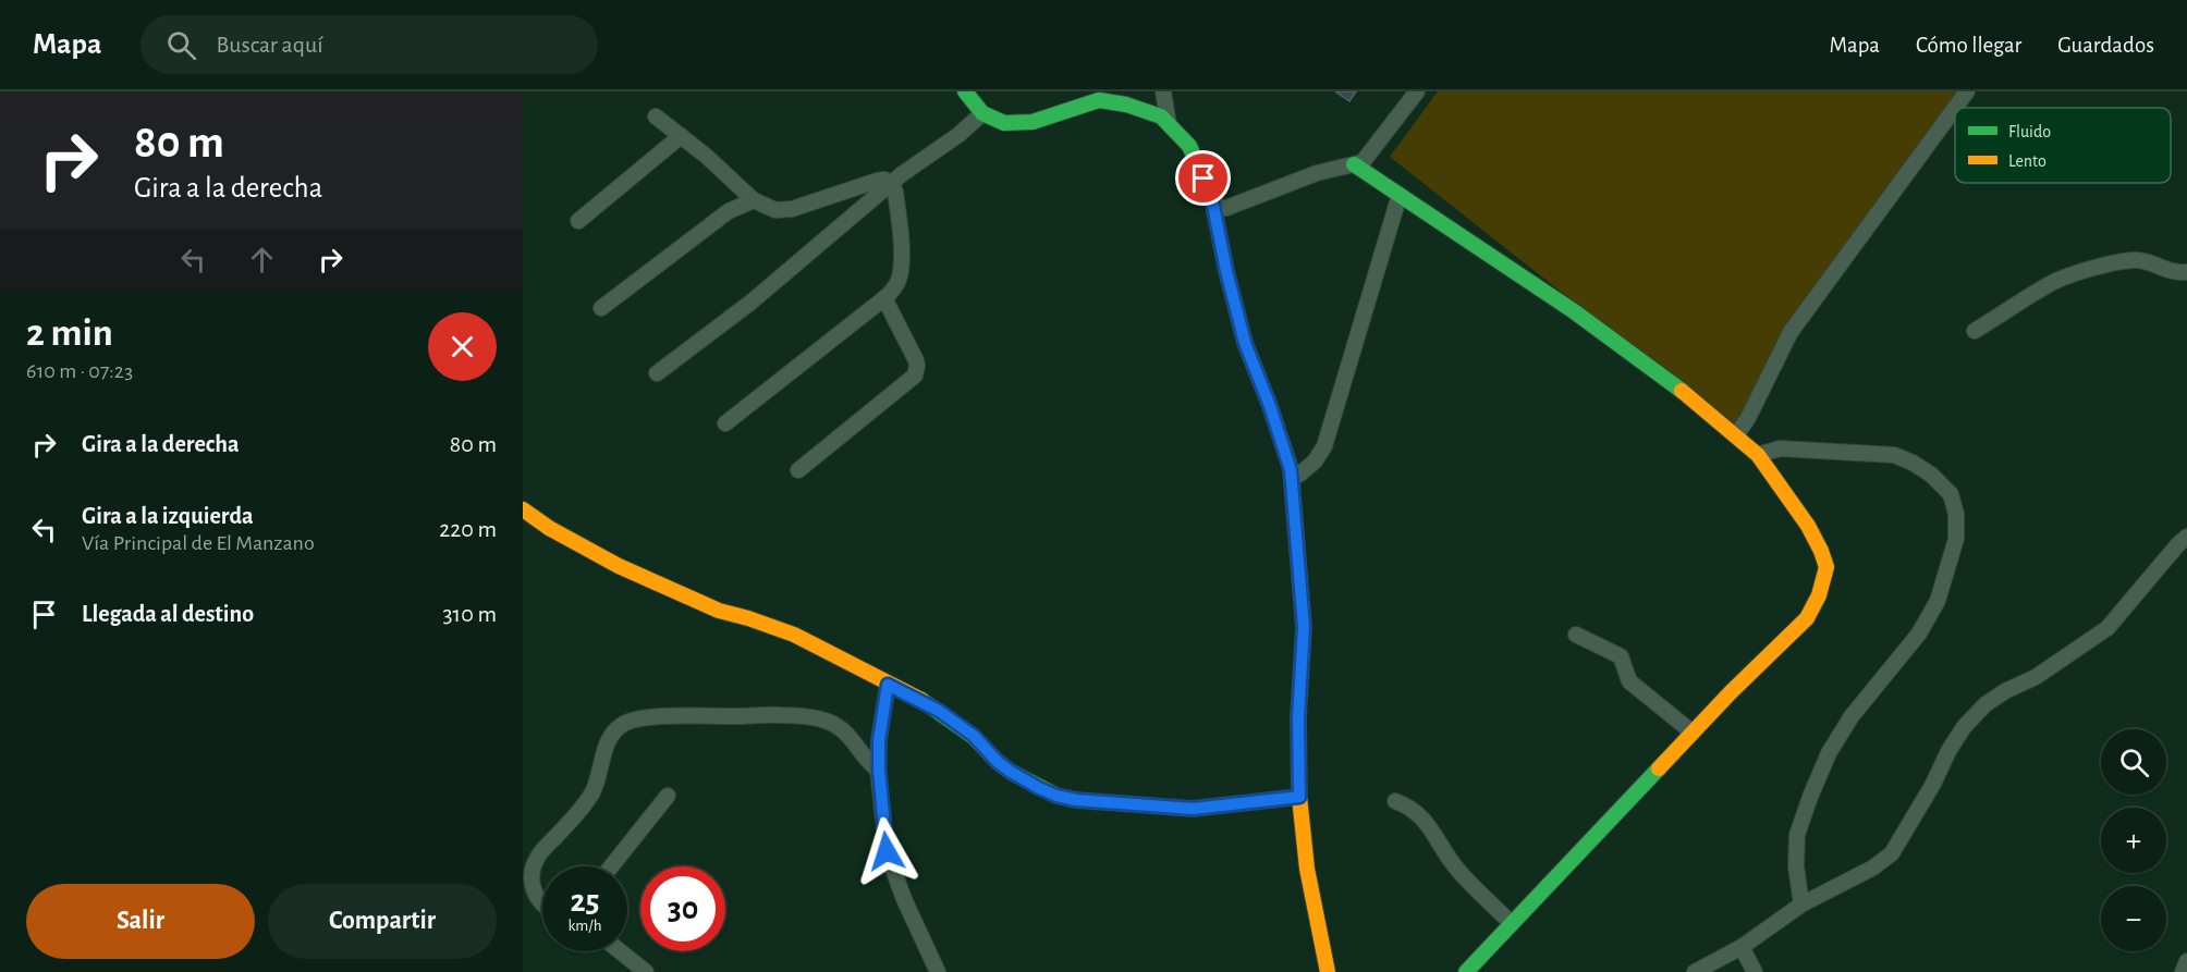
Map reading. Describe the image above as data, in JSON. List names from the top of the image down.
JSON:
{
  "legend": ["Fluido", "Lento"],
  "page": {
    "header": "Mapa",
    "search": "Buscar aquí",
    "nav": ["Mapa", "Cómo llegar", "Guardados"],
    "turn": ["80 m", "Gira a la derecha"],
    "heading": ["2 min", "610 m · 07:23"],
    "list": [
      {
        "name": "Gira a la derecha",
        "value": "80 m"
      },
      {
        "name": "Gira a la izquierda",
        "note": "Vía Principal de El Manzano",
        "value": "220 m"
      },
      {
        "name": "Llegada al destino",
        "value": "310 m"
      }
    ],
    "map_buttons": ["+", "−"],
    "speed": "25 km/h",
    "limit": "30",
    "buttons": ["Salir", "Compartir"]
  }
}
